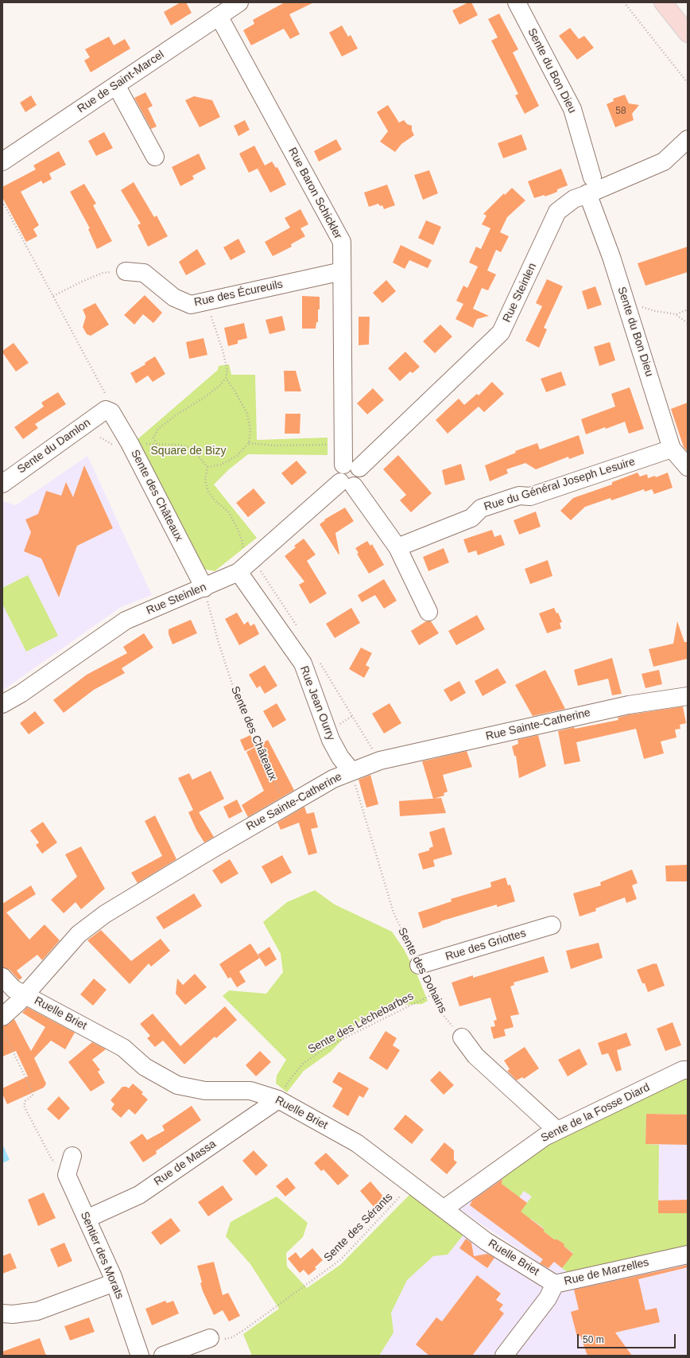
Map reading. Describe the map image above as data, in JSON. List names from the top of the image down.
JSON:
{
  "streets": {
    "street": [
      "Sente du Bon Dieu",
      "Rue de Saint-Marcel",
      "Rue Baron Schickler",
      "Rue Steinlen",
      "Rue des Écureuils",
      "Sente du Damlon",
      "Rue du Général Joseph Lesuire",
      "Sente des Châteaux",
      "Rue Jean Ourry",
      "Rue Sainte-Catherine",
      "Rue des Griottes",
      "Ruelle Briet",
      "Sente de la Fosse Diard",
      "Rue de Massa",
      "Sentier des Morats",
      "Rue de Marzelles"
    ],
    "path": ["Sente des Dohains", "Sente des Lèchebarbes", "Sente des Sérants"]
  },
  "crossings": [
    ["Sente du Bon Dieu", "Rue Steinlen"],
    ["Sente du Bon Dieu", "Rue du Général Joseph Lesuire"],
    ["Rue de Saint-Marcel", "Rue Baron Schickler"],
    ["Rue Baron Schickler", "Rue Steinlen"],
    ["Rue Baron Schickler", "Rue des Écureuils"],
    ["Rue Steinlen", "Sente des Châteaux"],
    ["Rue Steinlen", "Rue Jean Ourry"],
    ["Sente du Damlon", "Sente des Châteaux"],
    ["Sente des Châteaux", "Rue Sainte-Catherine"],
    ["Rue Jean Ourry", "Rue Sainte-Catherine"],
    ["Rue Jean Ourry", "Sente des Dohains"],
    ["Rue Sainte-Catherine", "Sente des Dohains"],
    ["Rue Sainte-Catherine", "Ruelle Briet"],
    ["Rue des Griottes", "Sente des Dohains"],
    ["Sente des Dohains", "Sente des Lèchebarbes"],
    ["Ruelle Briet", "Sente des Lèchebarbes"],
    ["Ruelle Briet", "Sente de la Fosse Diard"],
    ["Ruelle Briet", "Rue de Massa"],
    ["Ruelle Briet", "Sente des Sérants"],
    ["Ruelle Briet", "Rue de Marzelles"],
    ["Sente des Lèchebarbes", "Rue de Massa"],
    ["Rue de Massa", "Sentier des Morats"]
  ],
  "parks": ["Square de Bizy"],
  "house_numbers": ["58"],
  "scale_bar": "50 m"
}
